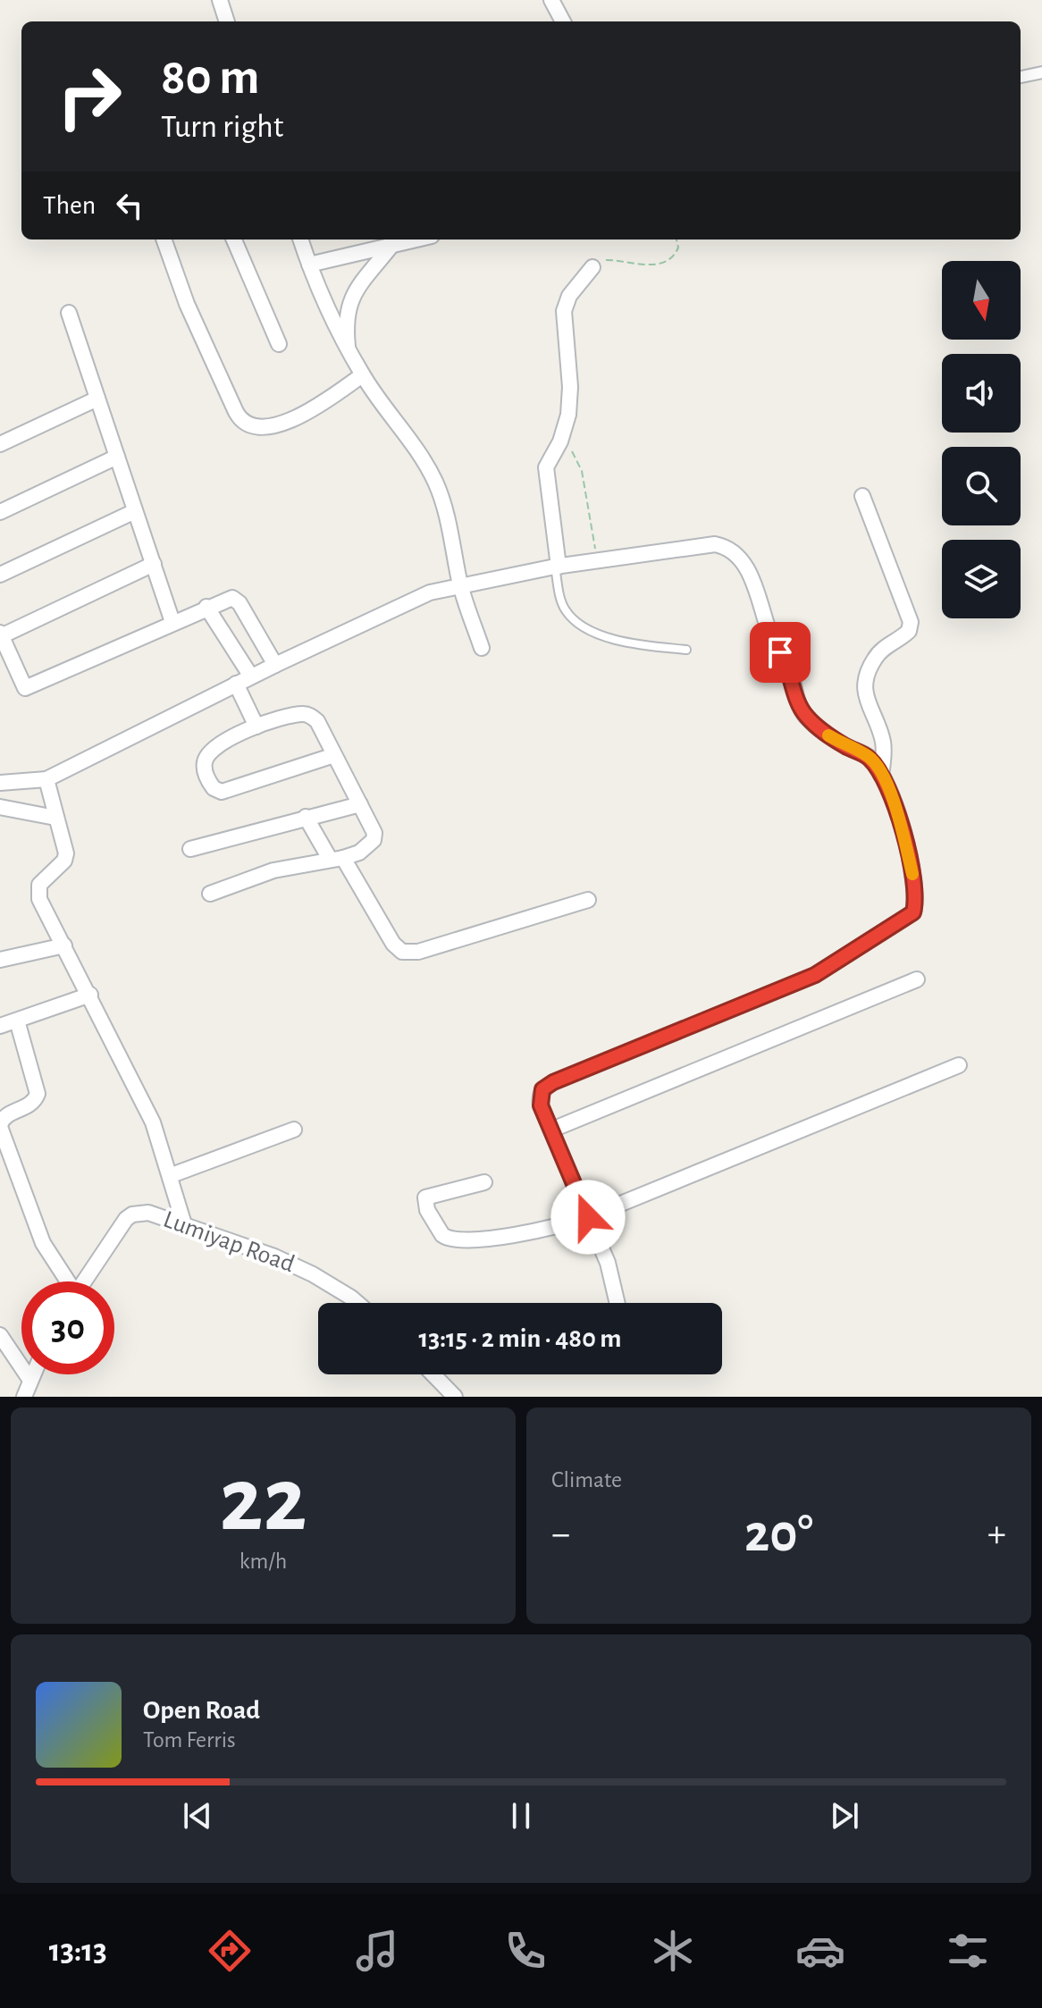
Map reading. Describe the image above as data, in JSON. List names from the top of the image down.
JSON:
{
  "streets": {
    "street": ["Lumiyap Road"]
  },
  "north": "bottom",
  "page": {
    "turn": ["80 m", "Turn right"],
    "then": "Then",
    "limit": "30",
    "trip": "13:15 · 2 min · 480 m",
    "tile": [
      ["22", "km/h"],
      "Climate"
    ],
    "heat": ["−", "20°", "+"],
    "song": ["Open Road", "Tom Ferris"],
    "tabs": "13:13"
  }
}
